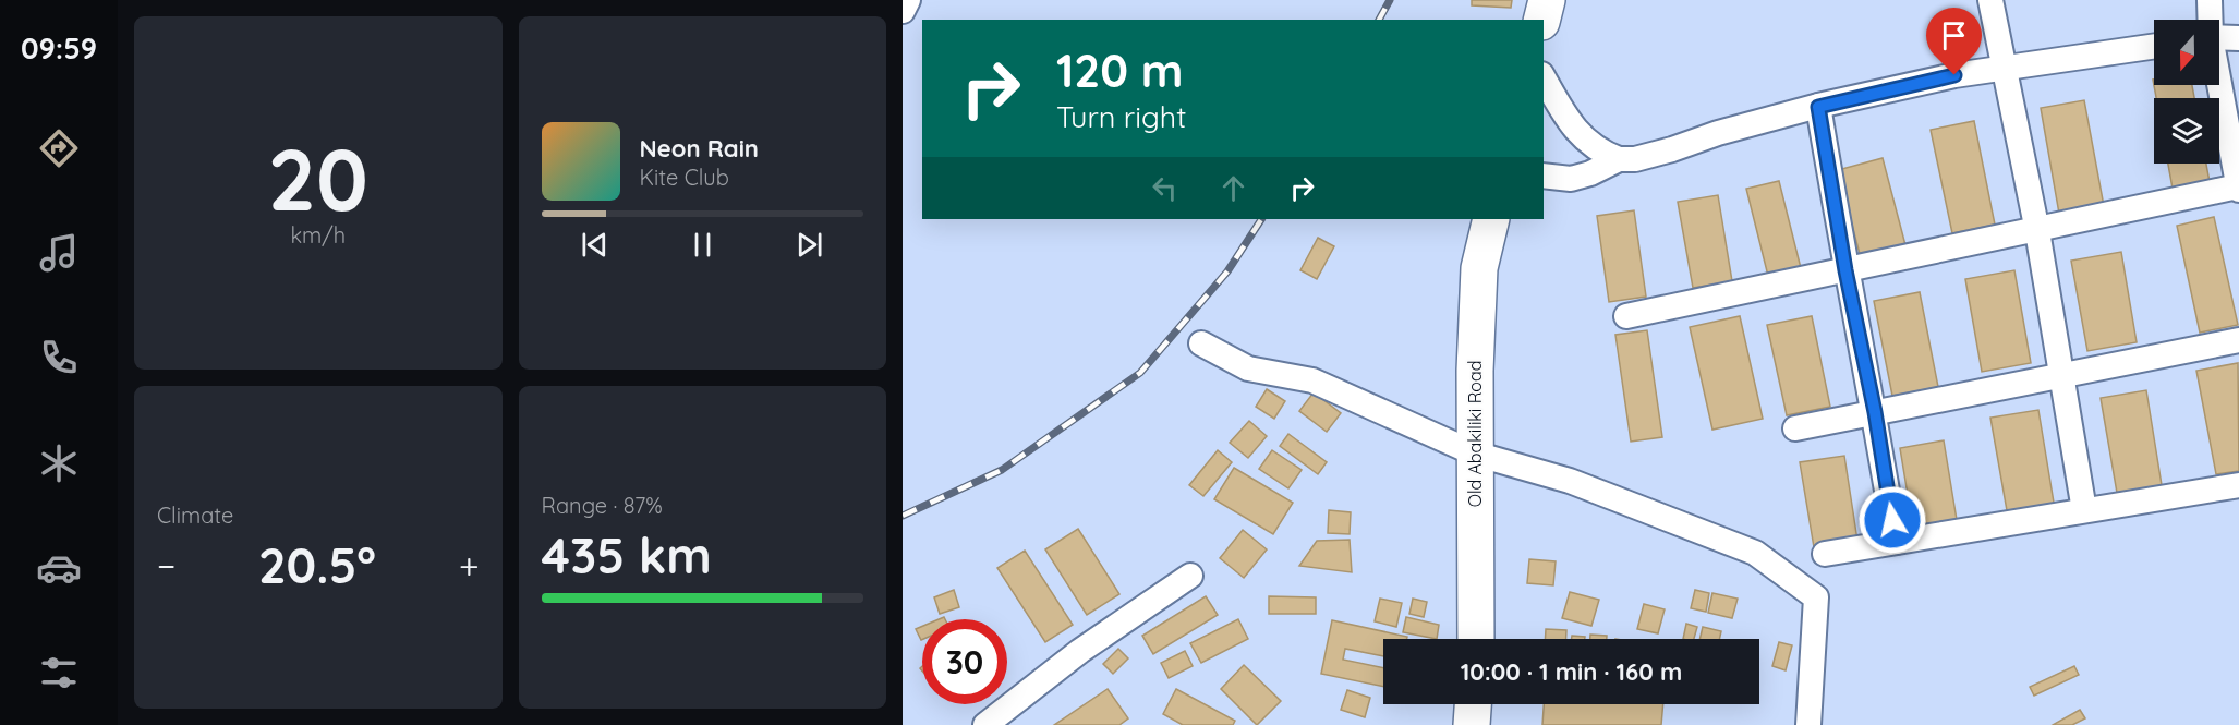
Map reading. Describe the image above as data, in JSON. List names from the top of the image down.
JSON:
{
  "streets": {
    "main road": ["Old Abakiliki Road"]
  },
  "north": "bottom",
  "page": {
    "tabs": "09:59",
    "tile": [
      ["20", "km/h"],
      "Climate",
      ["Range · 87%", "435 km"]
    ],
    "turn": ["120 m", "Turn right"],
    "song": ["Neon Rain", "Kite Club"],
    "heat": ["−", "20.5°", "+"],
    "limit": "30",
    "trip": "10:00 · 1 min · 160 m"
  }
}
